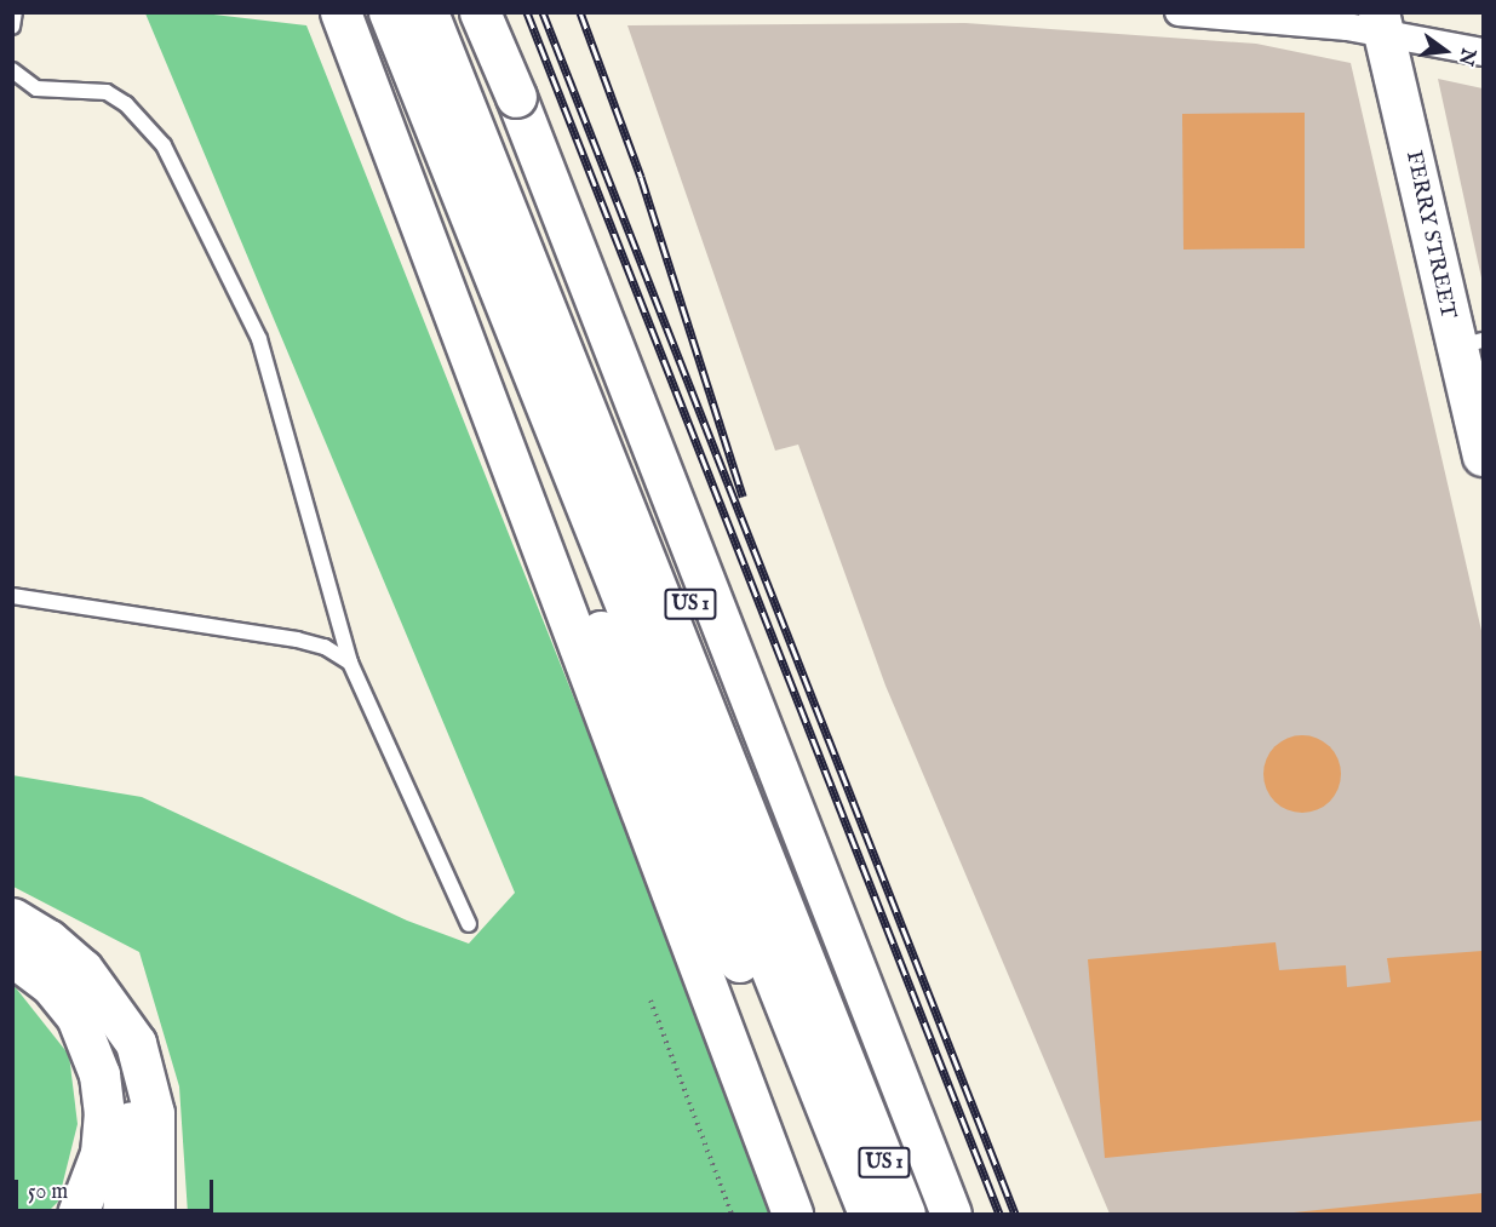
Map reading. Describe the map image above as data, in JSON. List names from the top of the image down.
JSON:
{
  "streets": {
    "main road": ["FERRY STREET", "US 1"]
  },
  "scale_bar": "50 m",
  "north": "right"
}
